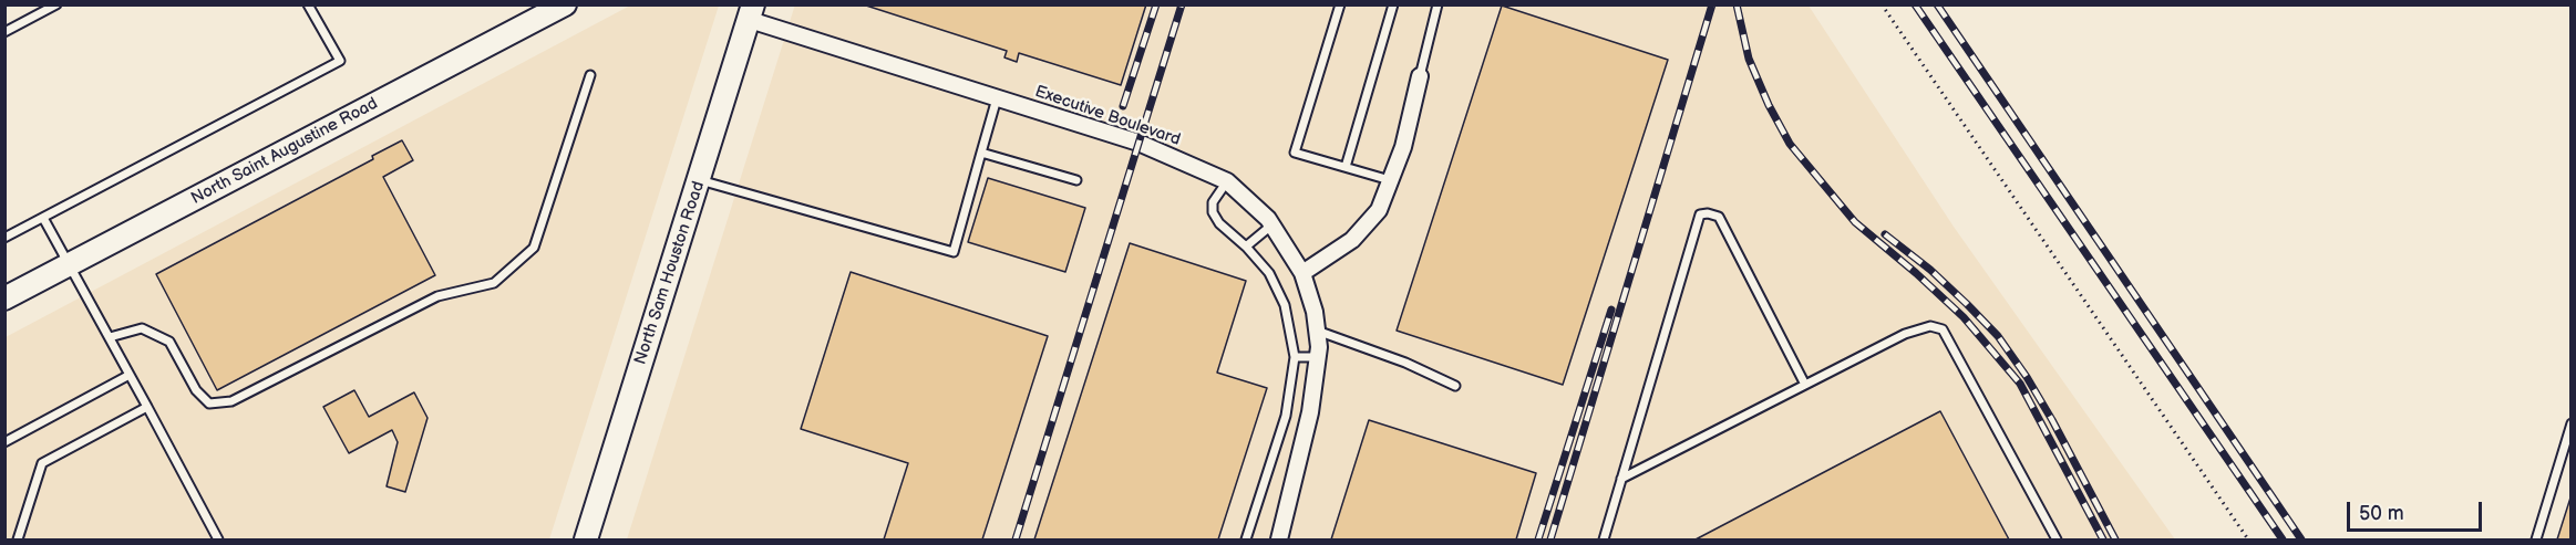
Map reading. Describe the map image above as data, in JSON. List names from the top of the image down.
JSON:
{
  "streets": {
    "street": ["Executive Boulevard", "North Saint Augustine Road", "North Sam Houston Road"]
  },
  "crossings": [
    ["Executive Boulevard", "North Sam Houston Road"]
  ],
  "scale_bar": "50 m"
}
